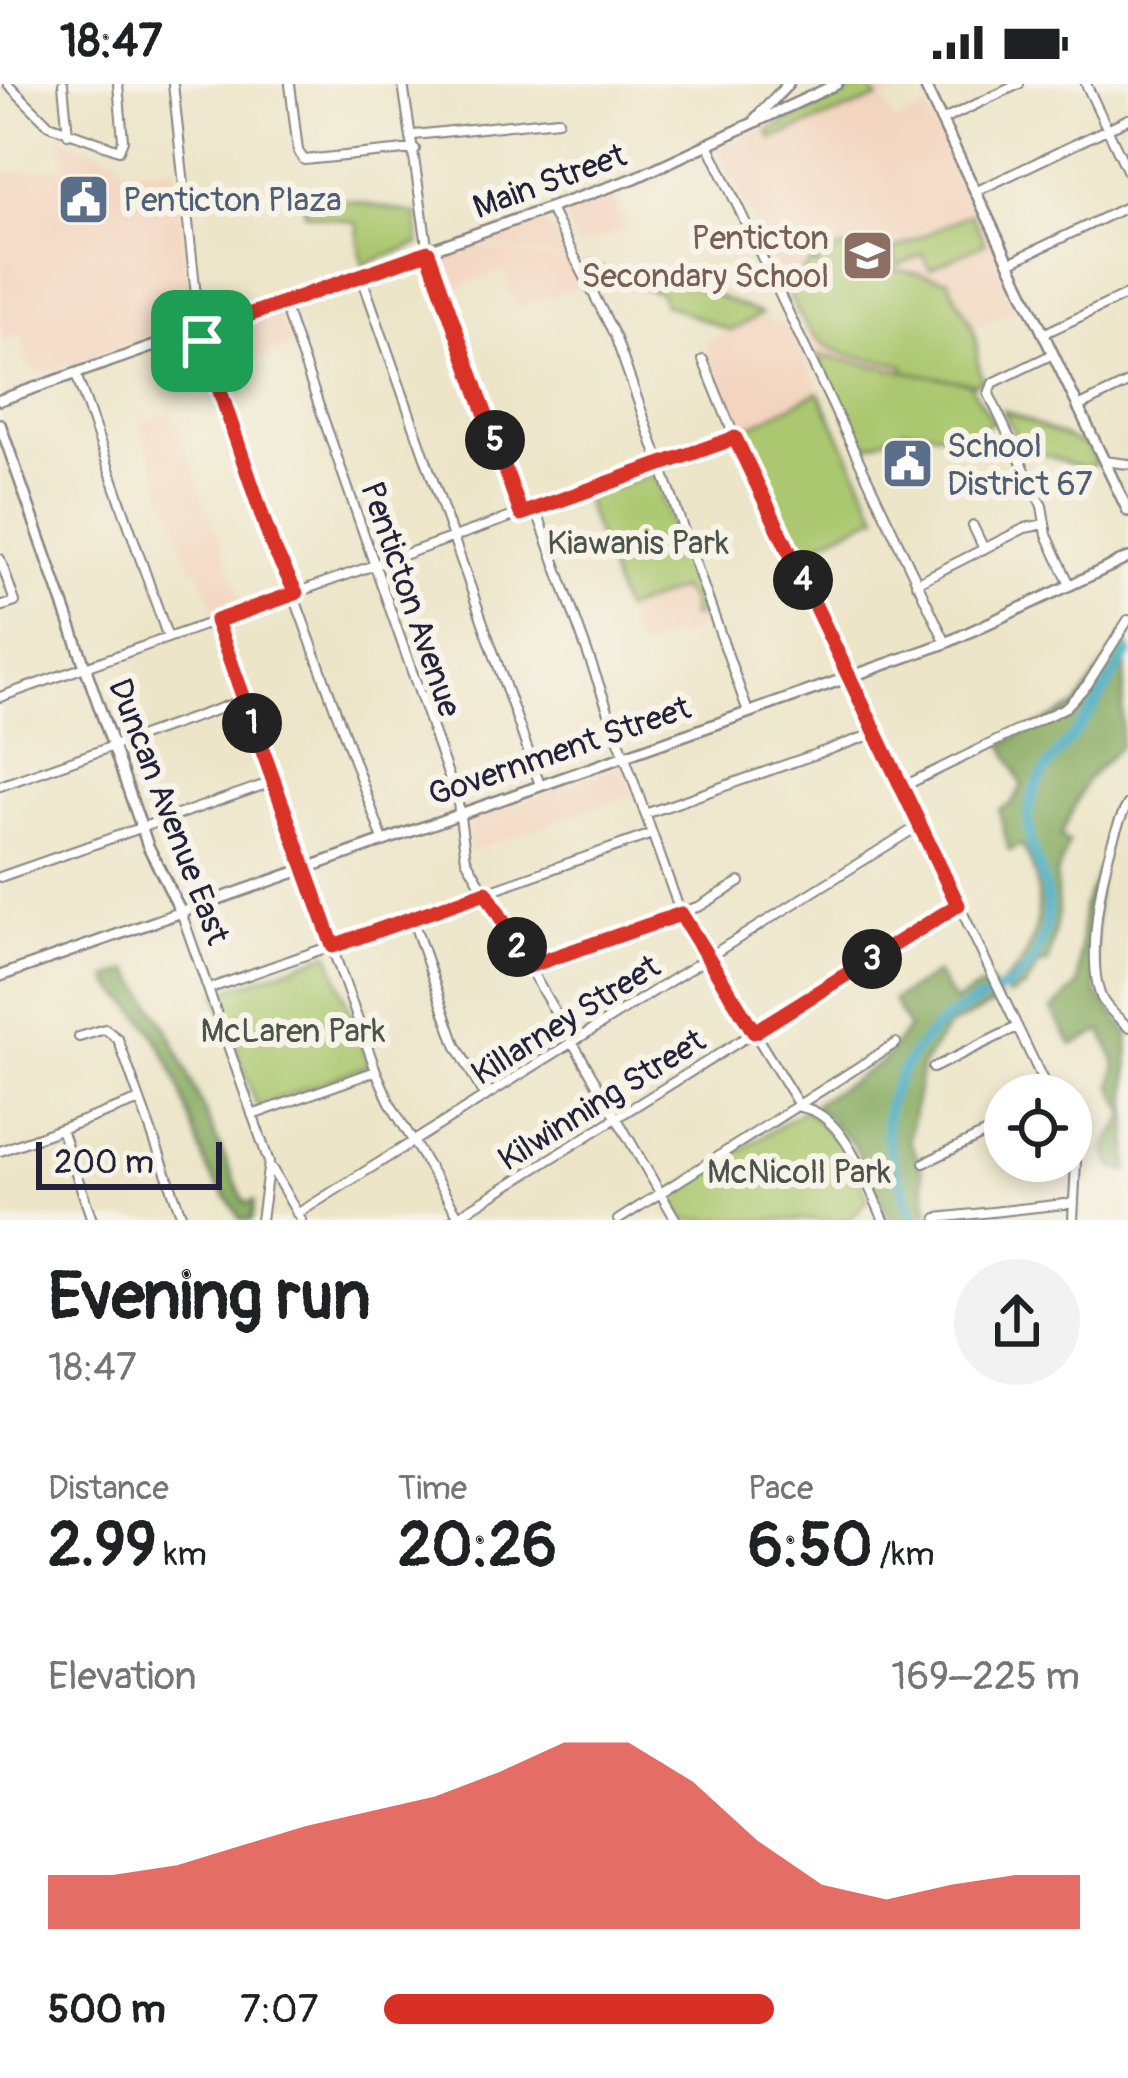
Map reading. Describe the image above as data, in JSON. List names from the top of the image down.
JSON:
{
  "streets": {
    "street": [
      "Main Street",
      "Penticton Avenue",
      "Government Street",
      "Duncan Avenue East",
      "Killarney Street",
      "Kilwinning Street"
    ]
  },
  "crossings": [
    ["Main Street", "Penticton Avenue"],
    ["Penticton Avenue", "Government Street"],
    ["Penticton Avenue", "Killarney Street"],
    ["Penticton Avenue", "Kilwinning Street"],
    ["Government Street", "Duncan Avenue East"]
  ],
  "parks": ["Kiawanis Park", "McLaren Park", "McNicoll Park"],
  "places": {
    "public building": ["Penticton Plaza", "School District 67"],
    "school or university": ["Penticton Secondary School"]
  },
  "scale_bar": "200 m",
  "page": {
    "status": "18:47",
    "pins": [
      "5",
      "4",
      "1",
      "2",
      "3"
    ],
    "scale": "200 m",
    "heading": ["Evening run", "18:47"],
    "stats": [
      ["Distance", "2.99 km"],
      ["Time", "20:26"],
      ["Pace", "6:50 /km"]
    ],
    "chart": ["Elevation", "169–225 m"],
    "list": [
      {
        "name": "500 m",
        "note": "7:07"
      }
    ]
  }
}
